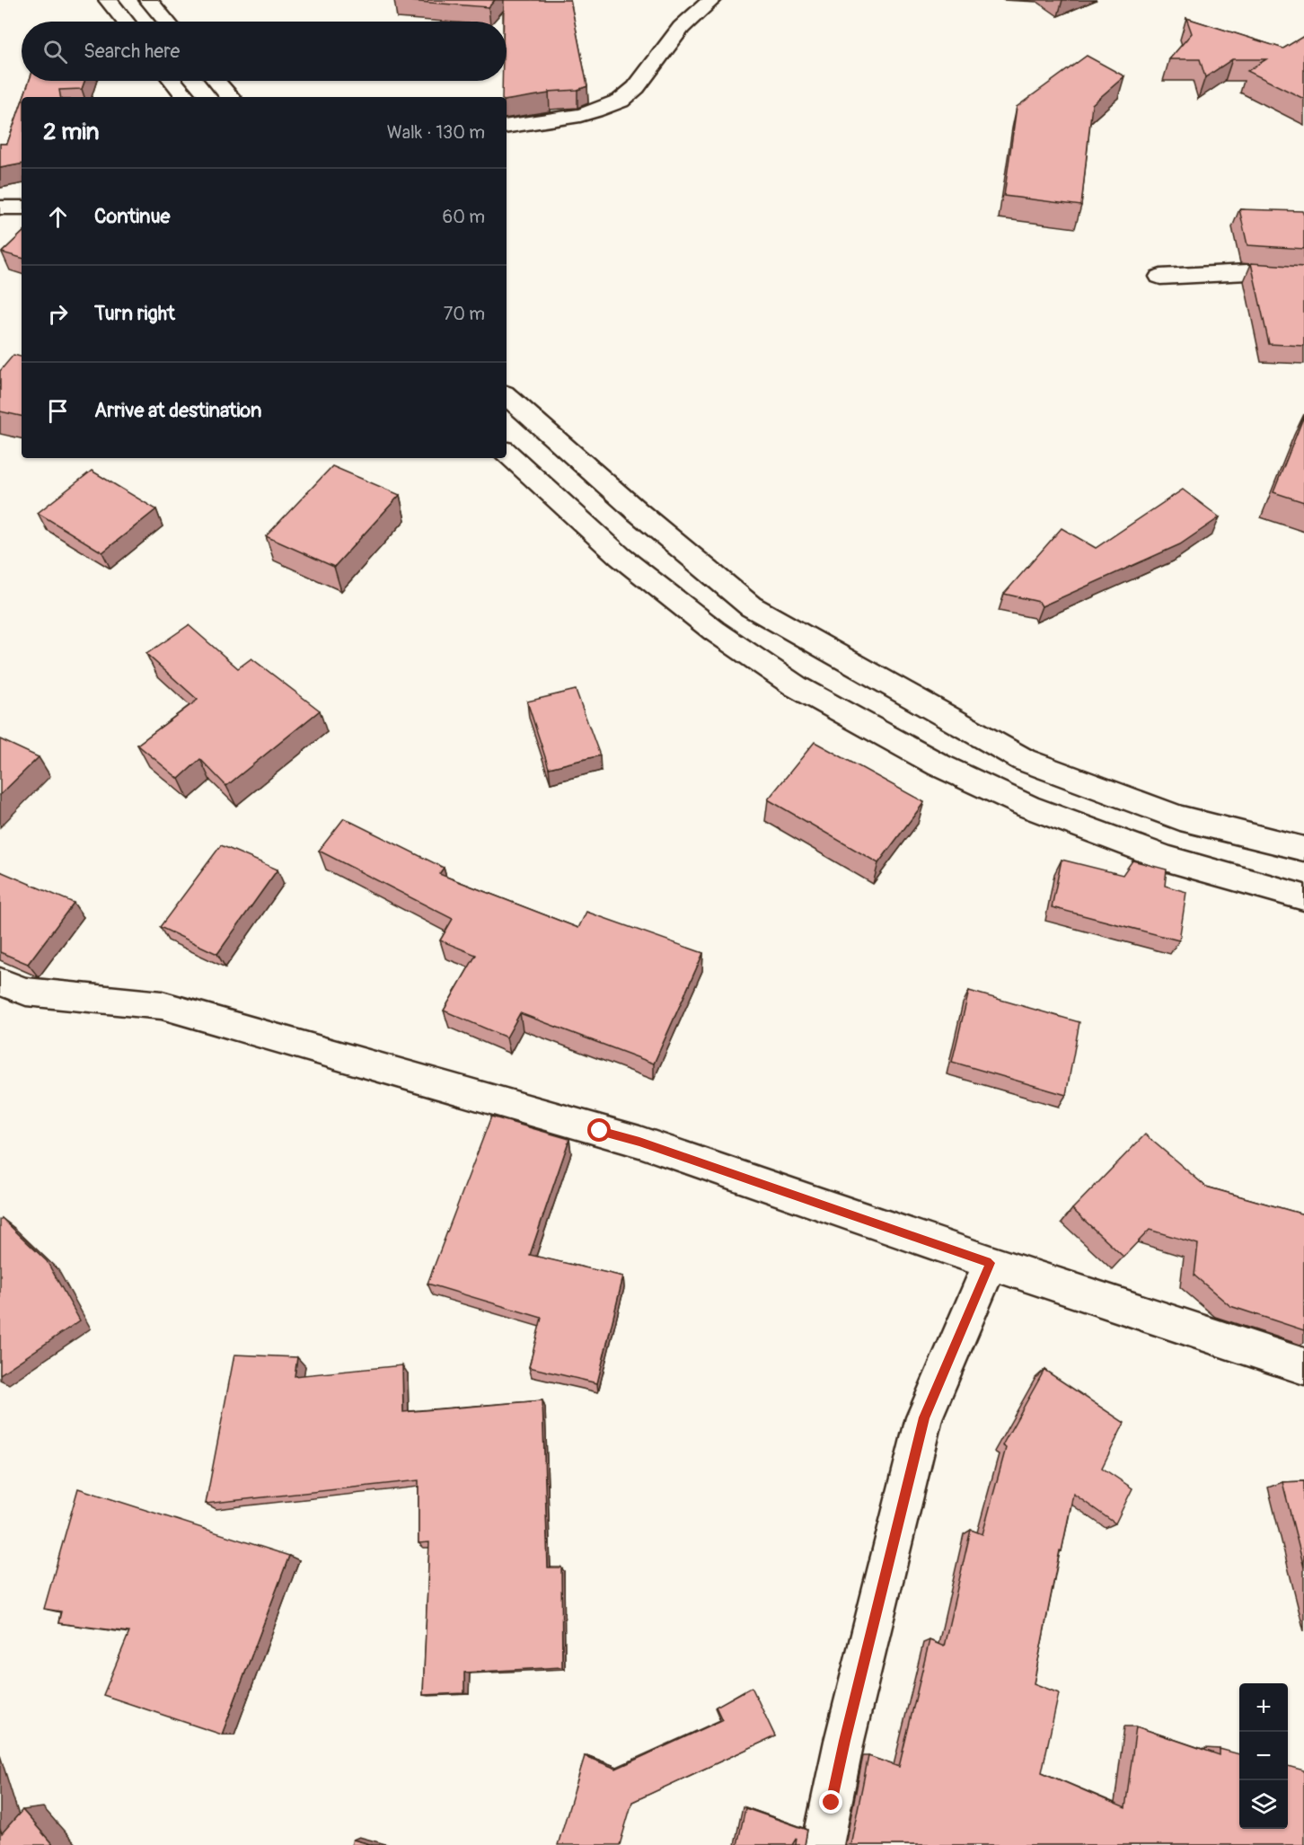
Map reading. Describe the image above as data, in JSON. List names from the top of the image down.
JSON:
{
  "page": {
    "search": "Search here",
    "heading": ["2 min", "Walk · 130 m"],
    "list": [
      ["Continue", "60 m"],
      ["Turn right", "70 m"],
      "Arrive at destination"
    ],
    "map_buttons": ["+", "−"]
  }
}
